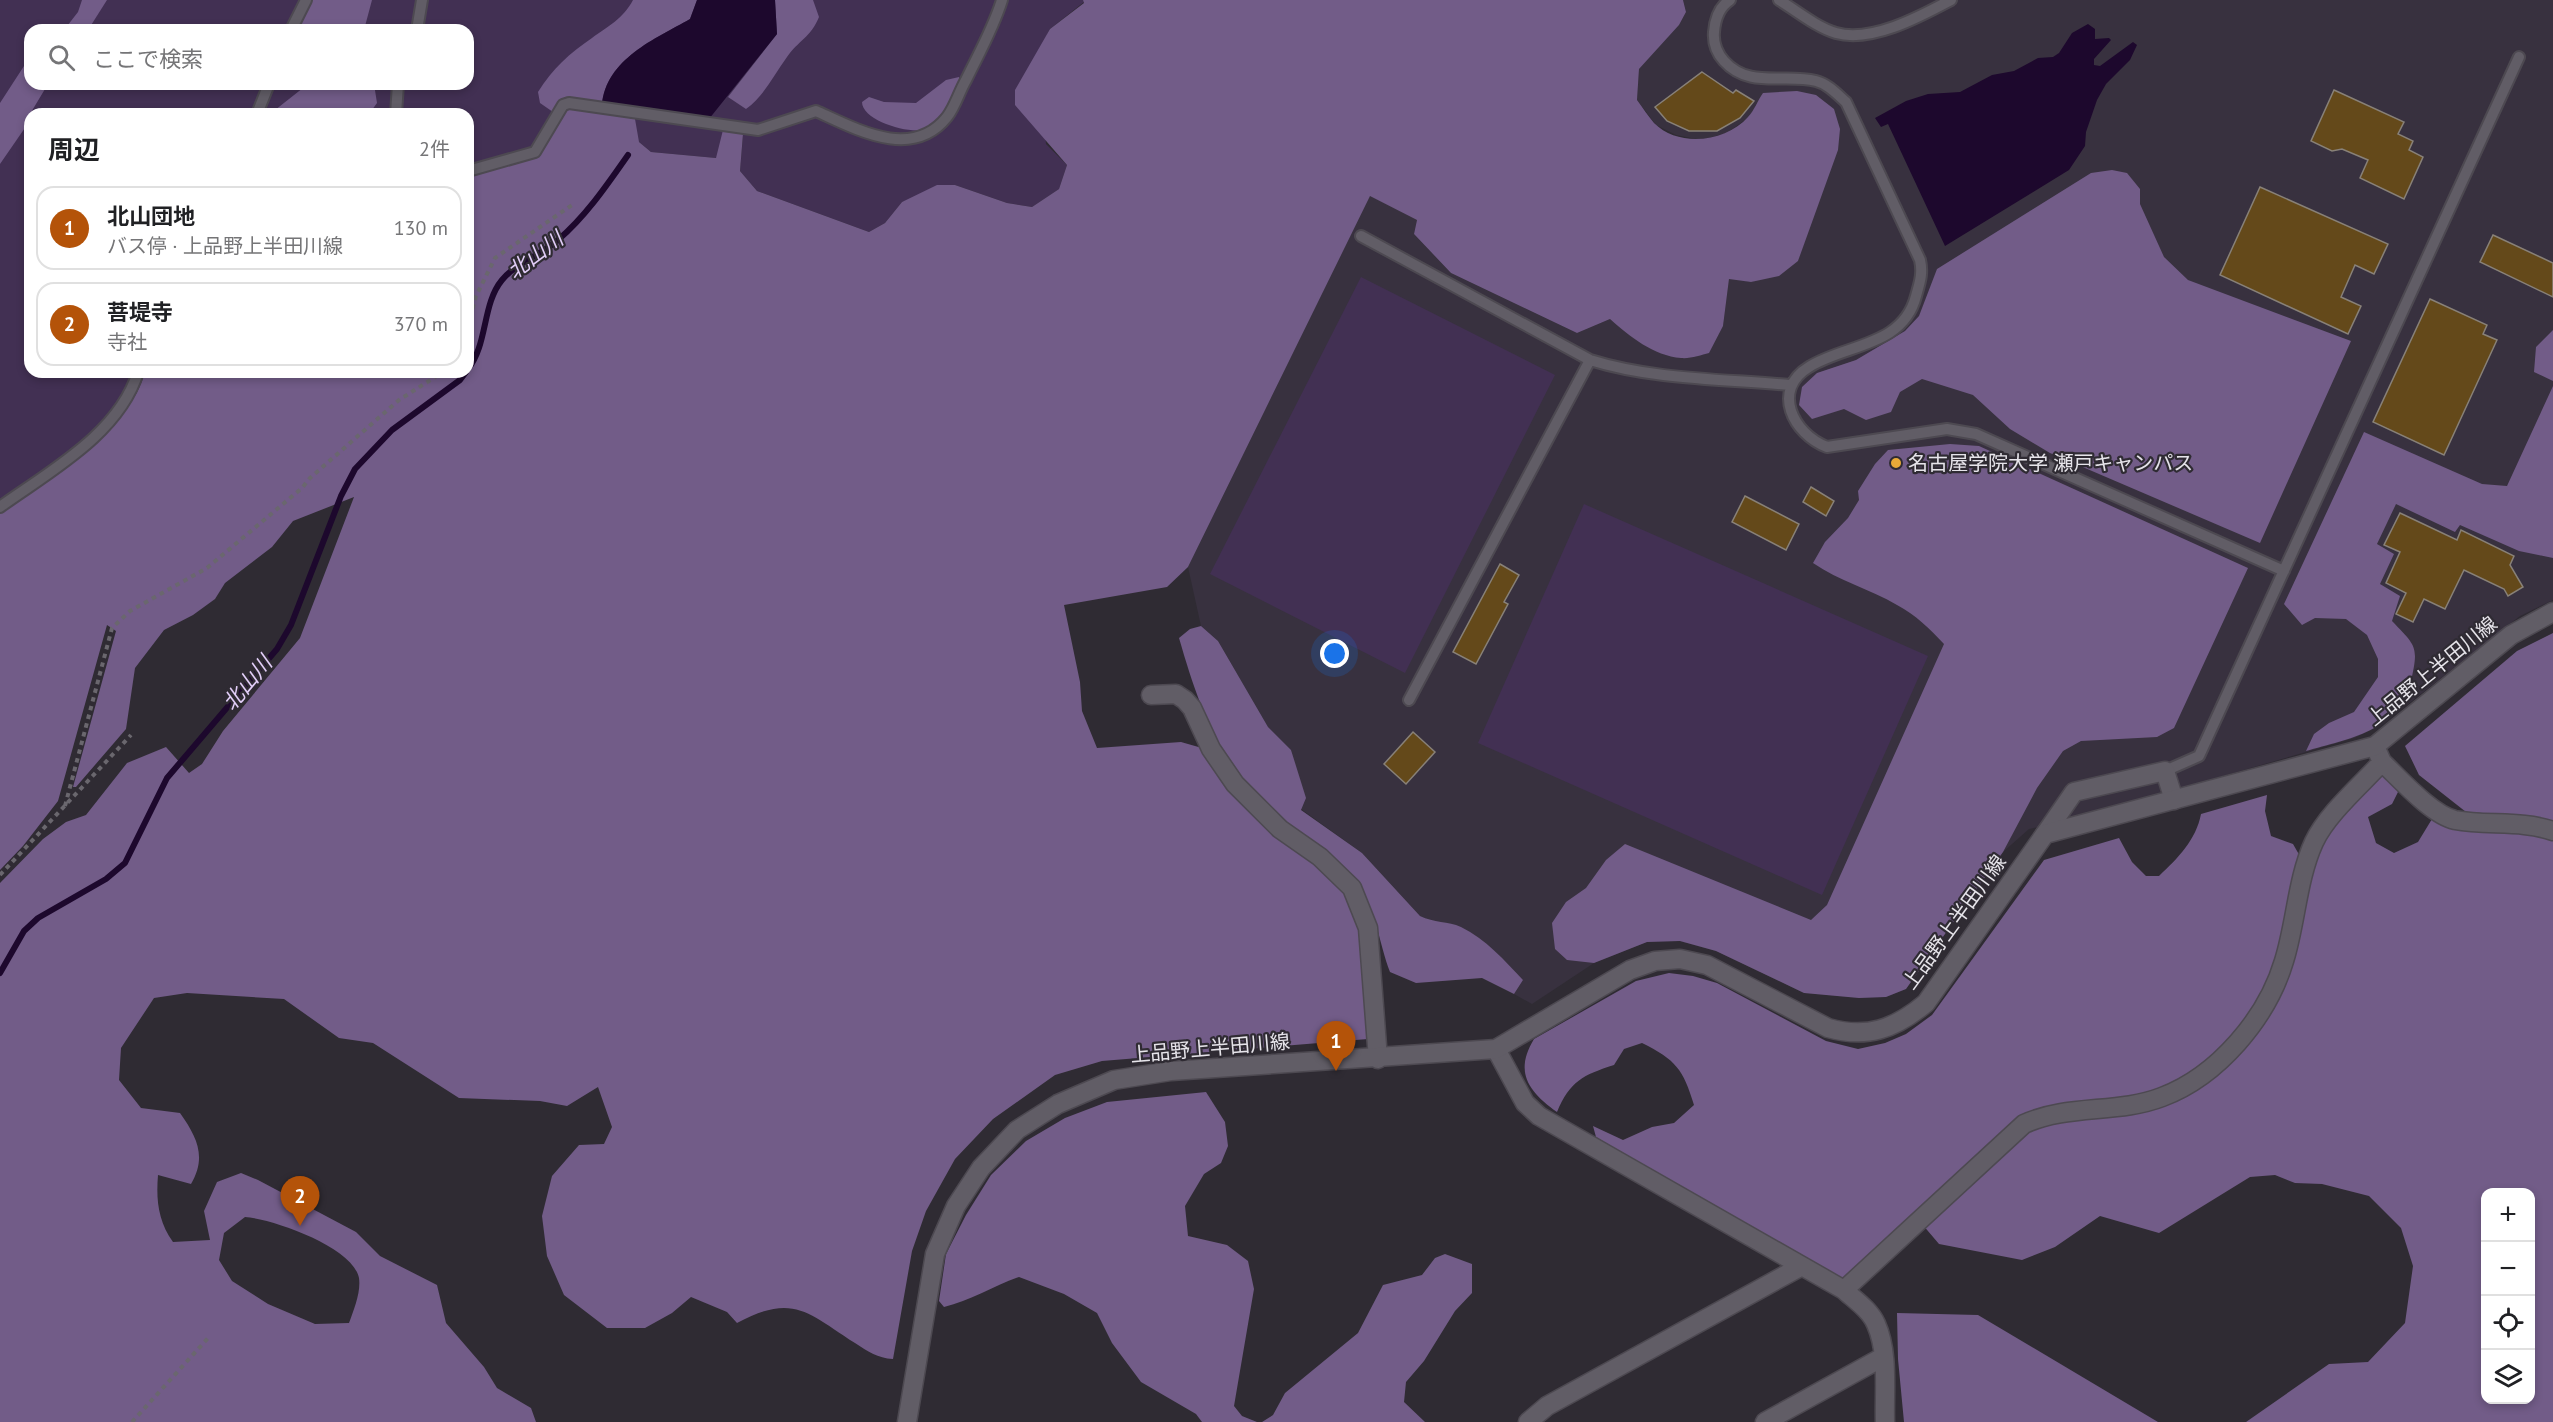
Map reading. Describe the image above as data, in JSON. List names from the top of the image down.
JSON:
{
  "streets": {
    "street": ["上品野上半田川線"]
  },
  "water": ["北山川"],
  "places": ["名古屋学院大学 瀬戸キャンパス"],
  "page": {
    "search": "ここで検索",
    "heading": ["周辺", "2件"],
    "list": [
      {
        "mark": "1",
        "name": "北山団地",
        "note": "バス停 · 上品野上半田川線",
        "value": "130 m"
      },
      {
        "mark": "2",
        "name": "菩堤寺",
        "note": "寺社",
        "value": "370 m"
      }
    ],
    "pins": ["1", "2"],
    "map_buttons": ["+", "−"]
  }
}
